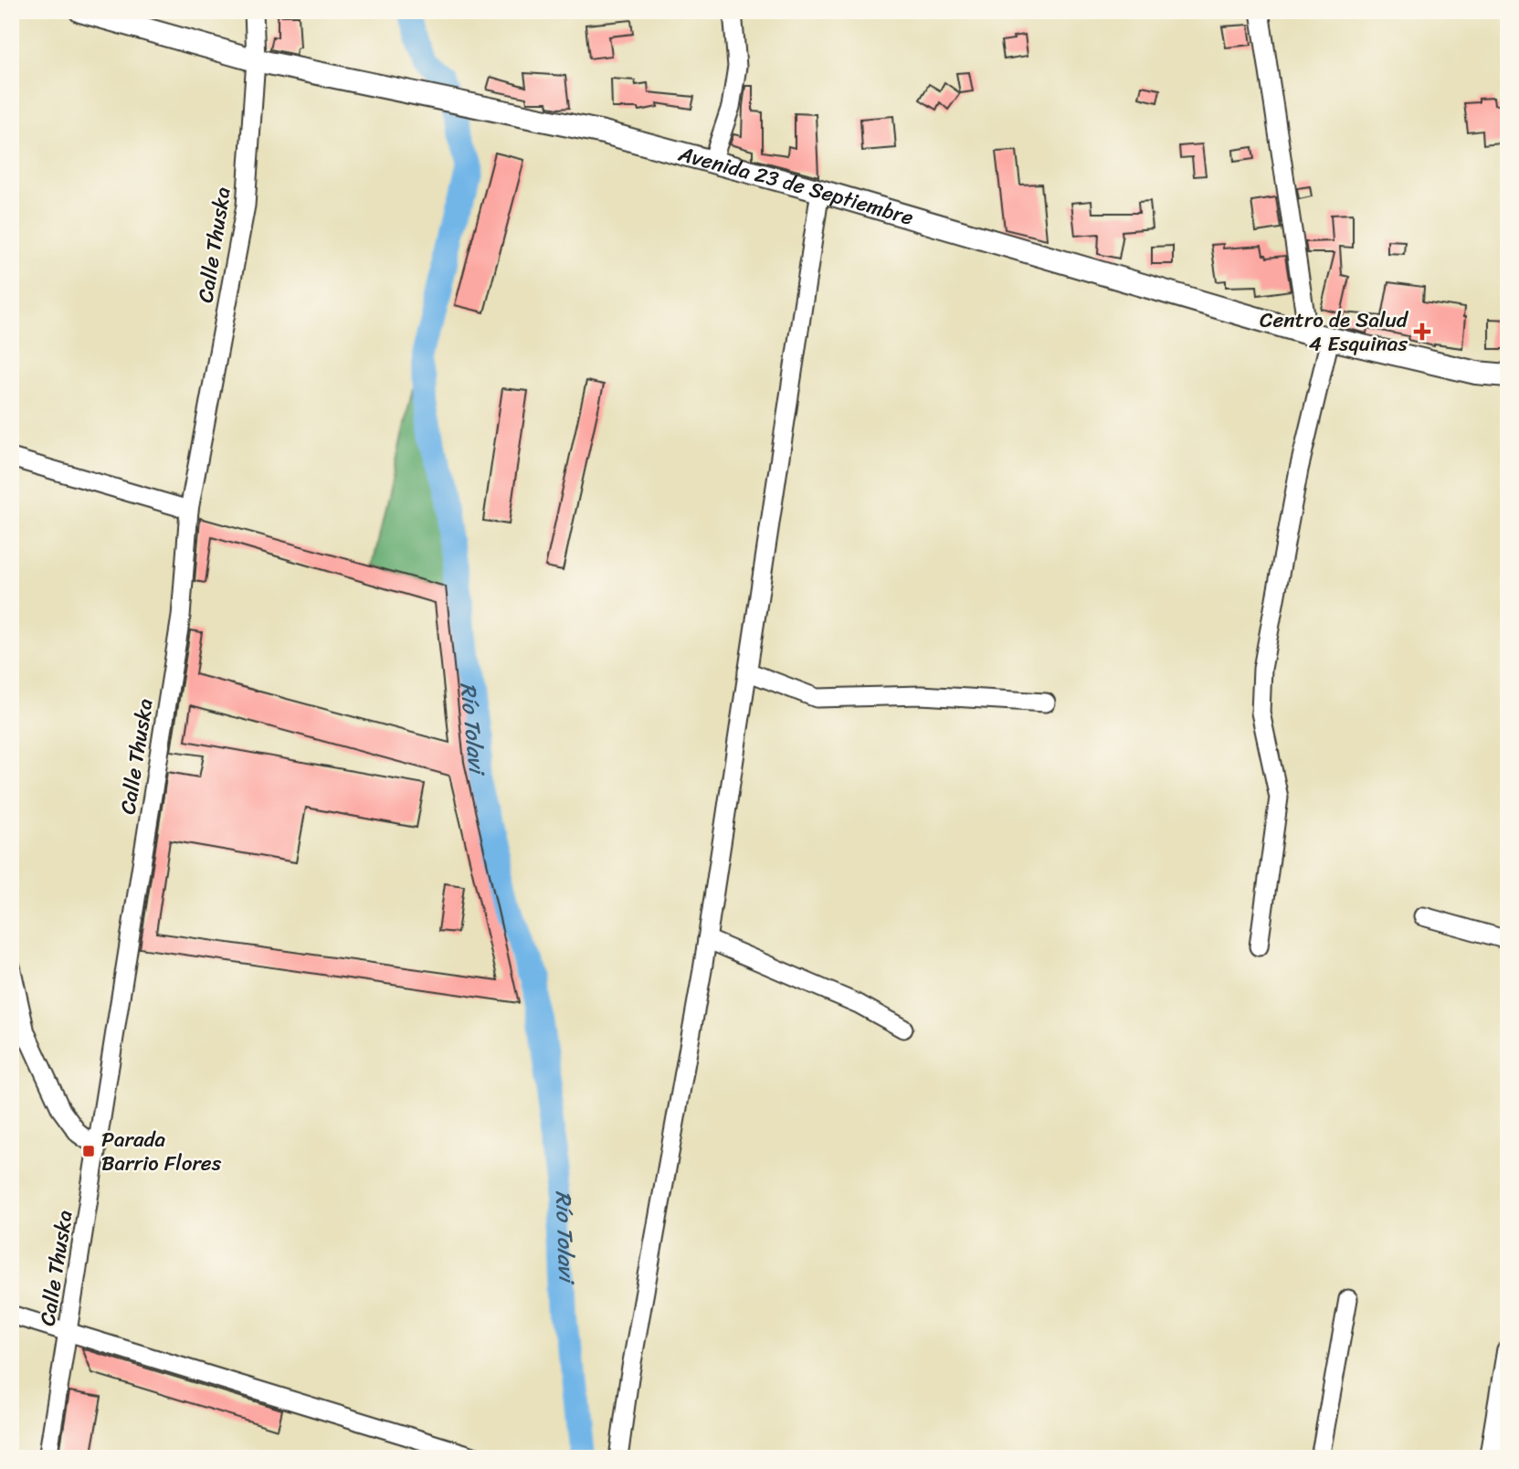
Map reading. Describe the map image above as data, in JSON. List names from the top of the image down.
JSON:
{
  "streets": {
    "main road": ["Avenida 23 de Septiembre"],
    "street": ["Calle Thuska"]
  },
  "crossings": [
    ["Avenida 23 de Septiembre", "Calle Thuska"]
  ],
  "water": ["Río Tolavi"],
  "places": {
    "health": ["Centro de Salud 4 Esquinas"],
    "transit": ["Parada Barrio Flores"]
  }
}
